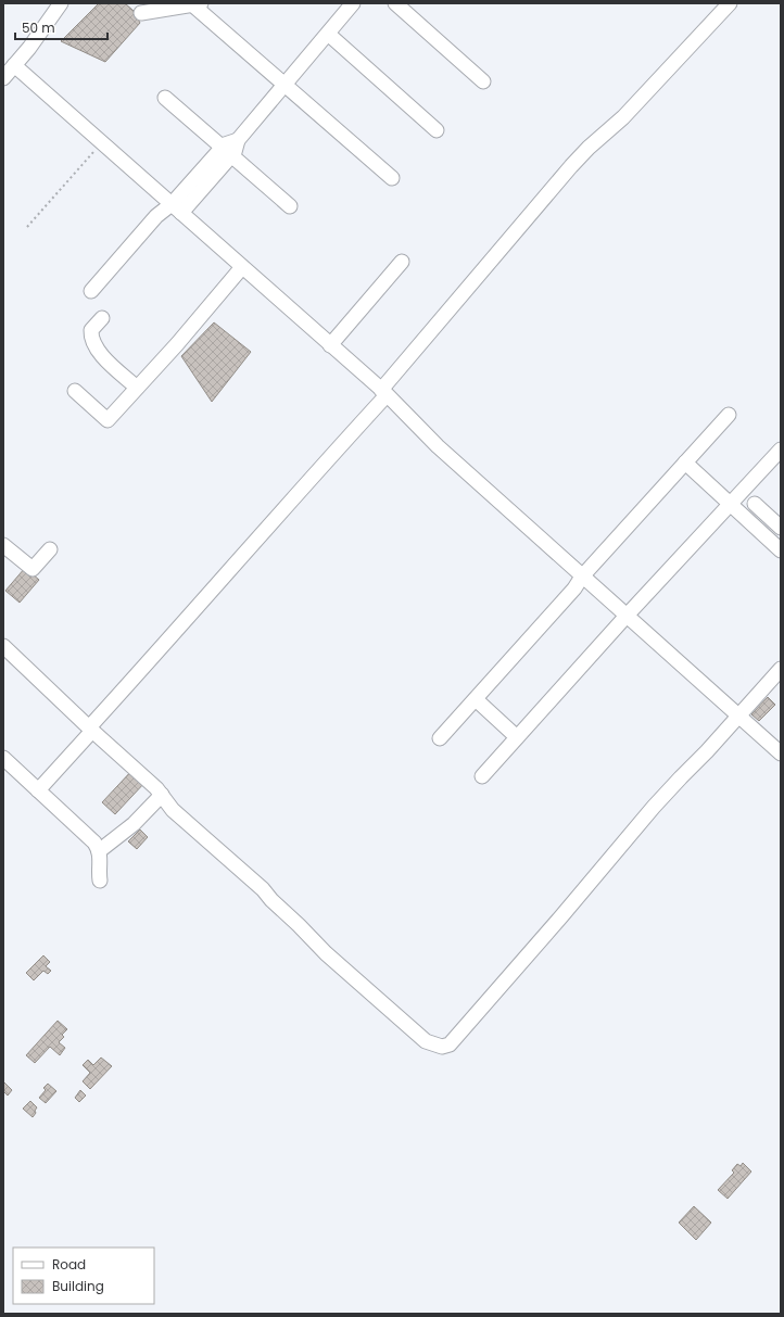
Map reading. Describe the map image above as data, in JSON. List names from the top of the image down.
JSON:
{
  "legend": ["Road", "Building"],
  "scale_bar": "50 m"
}
